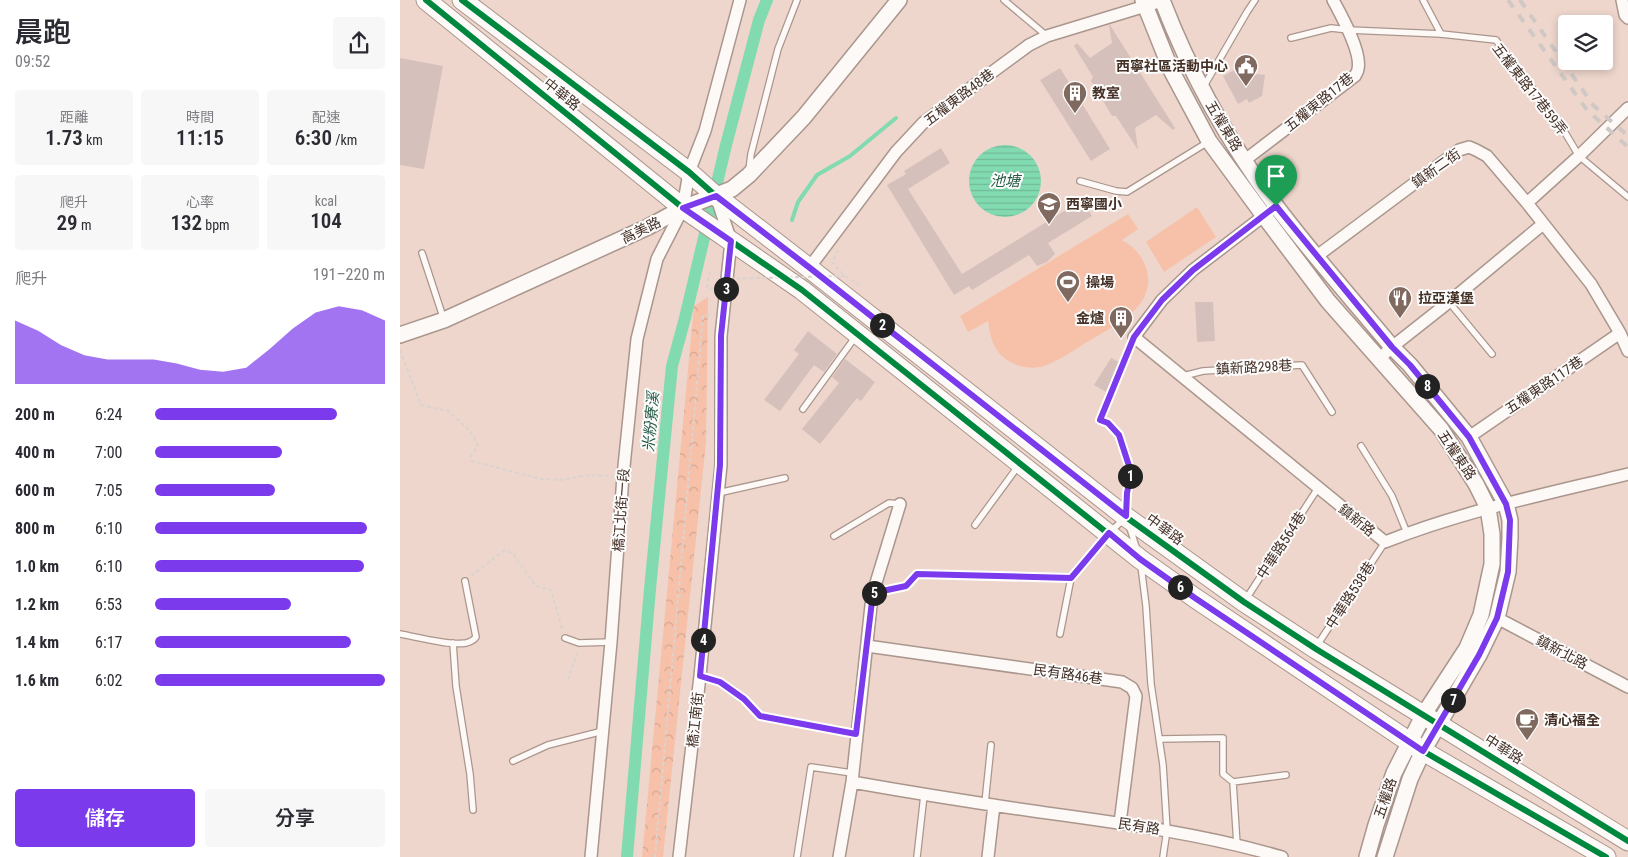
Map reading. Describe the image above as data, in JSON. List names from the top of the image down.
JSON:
{
  "streets": {
    "main road": ["中華路"],
    "street": [
      "五權東路48巷",
      "五權東路17巷",
      "五權東路",
      "鎮新二街",
      "高美路",
      "五權東路117巷",
      "橋江北街一段",
      "鎮新路",
      "鎮新北路",
      "民有路46巷",
      "橋江南街",
      "五權路",
      "民有路"
    ],
    "lane": [
      "五權東路17巷59弄",
      "鎮新路298巷",
      "中華路564巷",
      "中華路538巷"
    ]
  },
  "crossings": [
    ["五權東路17巷59弄", "五權東路17巷"],
    ["中華路", "五權東路48巷"],
    ["中華路", "五權東路"],
    ["中華路", "高美路"],
    ["中華路", "橋江北街一段"],
    ["中華路", "中華路564巷"],
    ["中華路", "中華路538巷"],
    ["中華路", "橋江南街"],
    ["五權東路48巷", "五權東路"],
    ["五權東路17巷", "五權東路"],
    ["五權東路", "鎮新二街"],
    ["五權東路", "五權東路117巷"],
    ["五權東路", "鎮新路"],
    ["五權東路", "鎮新北路"],
    ["五權東路", "五權路"],
    ["鎮新二街", "五權東路117巷"],
    ["高美路", "橋江北街一段"],
    ["高美路", "橋江南街"],
    ["鎮新路298巷", "鎮新路"],
    ["鎮新路", "中華路564巷"],
    ["鎮新路", "中華路538巷"],
    ["民有路46巷", "民有路"]
  ],
  "water": ["池塘", "米粉寮溪"],
  "places": {
    "public building": ["西寧社區活動中心"],
    "building": ["教室", "金爐"],
    "school or university": ["西寧國小"],
    "sports": ["操場"],
    "restaurant": ["拉亞漢堡"],
    "cafe": ["清心福全"]
  },
  "page": {
    "heading": ["晨跑", "09:52"],
    "stats": [
      ["距離", "1.73 km"],
      ["時間", "11:15"],
      ["配速", "6:30 /km"],
      ["爬升", "29 m"],
      ["心率", "132 bpm"],
      ["kcal", "104"]
    ],
    "chart": ["爬升", "191–220 m"],
    "pins": [
      "3",
      "2",
      "8",
      "1",
      "6",
      "5",
      "4",
      "7"
    ],
    "list": [
      {
        "name": "200 m",
        "note": "6:24"
      },
      {
        "name": "400 m",
        "note": "7:00"
      },
      {
        "name": "600 m",
        "note": "7:05"
      },
      {
        "name": "800 m",
        "note": "6:10"
      },
      {
        "name": "1.0 km",
        "note": "6:10"
      },
      {
        "name": "1.2 km",
        "note": "6:53"
      },
      {
        "name": "1.4 km",
        "note": "6:17"
      },
      {
        "name": "1.6 km",
        "note": "6:02"
      }
    ],
    "buttons": ["儲存", "分享"]
  }
}
